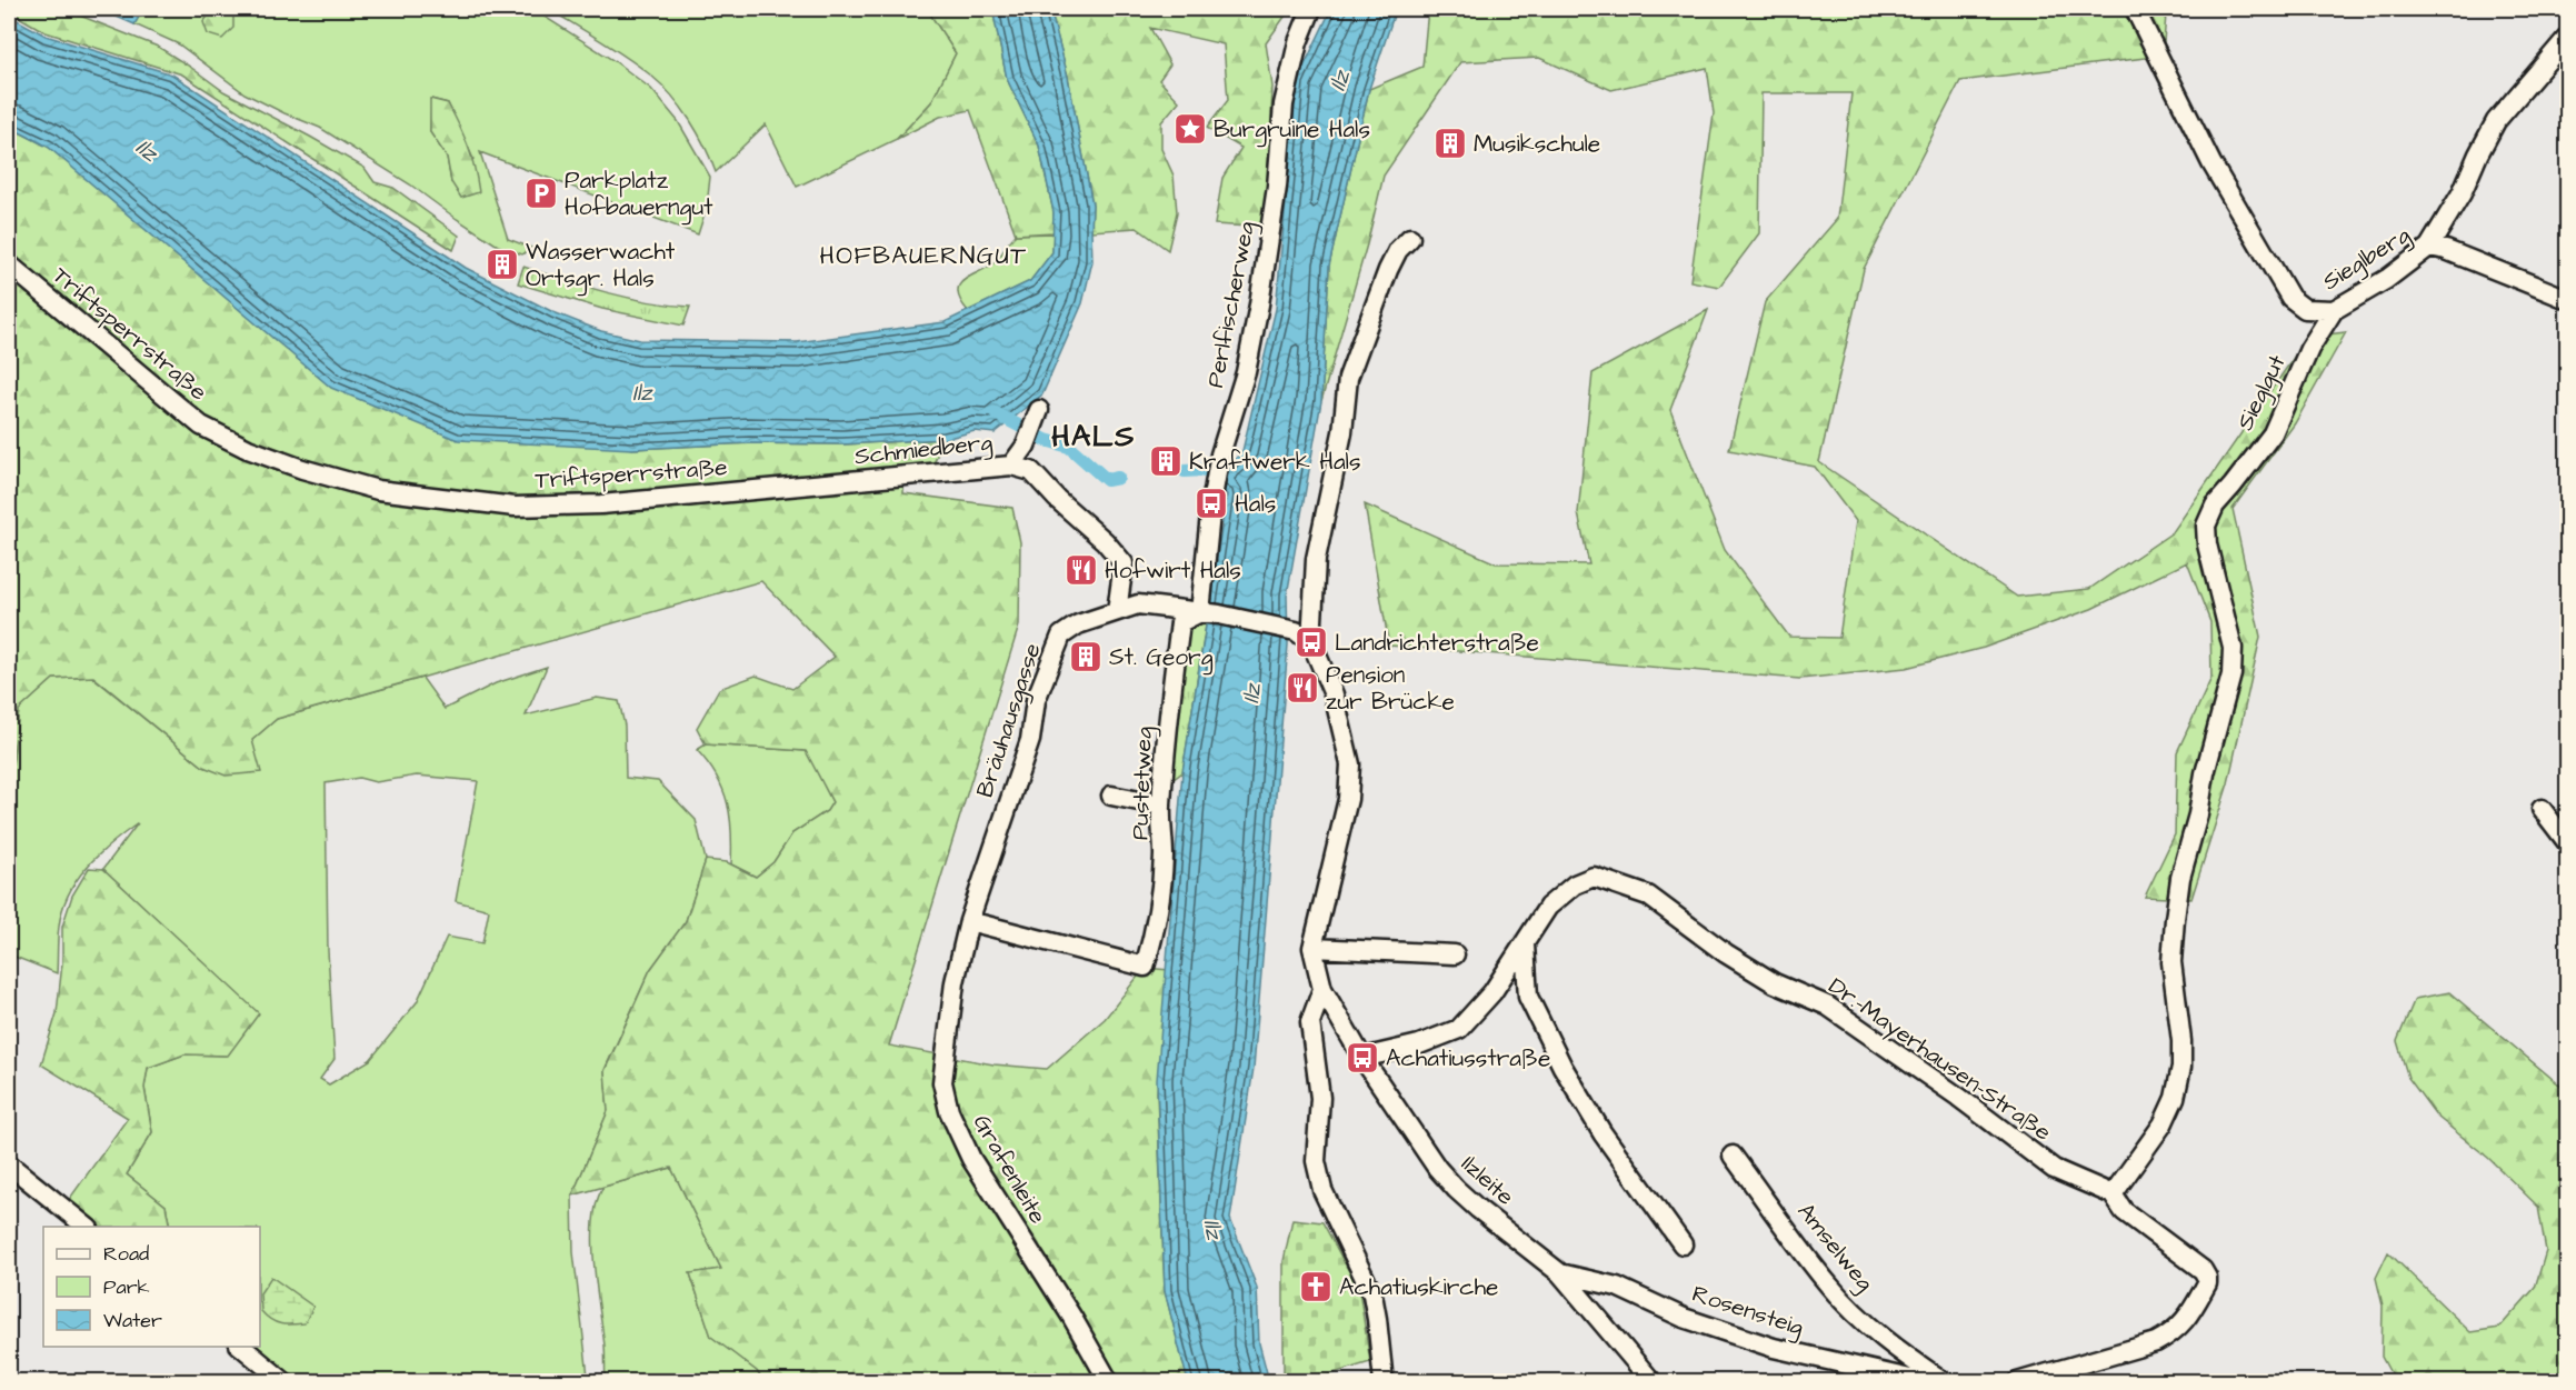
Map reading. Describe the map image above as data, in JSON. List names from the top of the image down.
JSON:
{
  "streets": {
    "street": [
      "Sieglberg",
      "Perlfischerweg",
      "Triftsperrstraße",
      "Sieglgut",
      "Schmiedberg",
      "Bräuhausgasse",
      "Pustetweg",
      "Dr.-Mayerhausen-Straße",
      "Grafenleite",
      "Ilzleite",
      "Amselweg",
      "Rosensteig"
    ]
  },
  "crossings": [
    ["Sieglberg", "Sieglgut"],
    ["Perlfischerweg", "Bräuhausgasse"],
    ["Perlfischerweg", "Pustetweg"],
    ["Triftsperrstraße", "Schmiedberg"],
    ["Sieglgut", "Dr.-Mayerhausen-Straße"],
    ["Schmiedberg", "Bräuhausgasse"],
    ["Bräuhausgasse", "Pustetweg"],
    ["Bräuhausgasse", "Grafenleite"],
    ["Pustetweg", "Grafenleite"],
    ["Dr.-Mayerhausen-Straße", "Ilzleite"],
    ["Ilzleite", "Rosensteig"]
  ],
  "districts": ["HOFBAUERNGUT", "HALS"],
  "water": ["Ilz"],
  "places": {
    "place": ["Burgruine Hals"],
    "building": [
      "Musikschule",
      "Wasserwacht Ortsgr. Hals",
      "Kraftwerk Hals",
      "St. Georg"
    ],
    "parking": ["Parkplatz Hofbauerngut"],
    "bus stop": ["Hals", "Landrichterstraße", "Achatiusstraße"],
    "restaurant": ["Hofwirt Hals", "Pension zur Brücke"],
    "church": ["Achatiuskirche"]
  },
  "legend": ["Road", "Park", "Water"]
}
